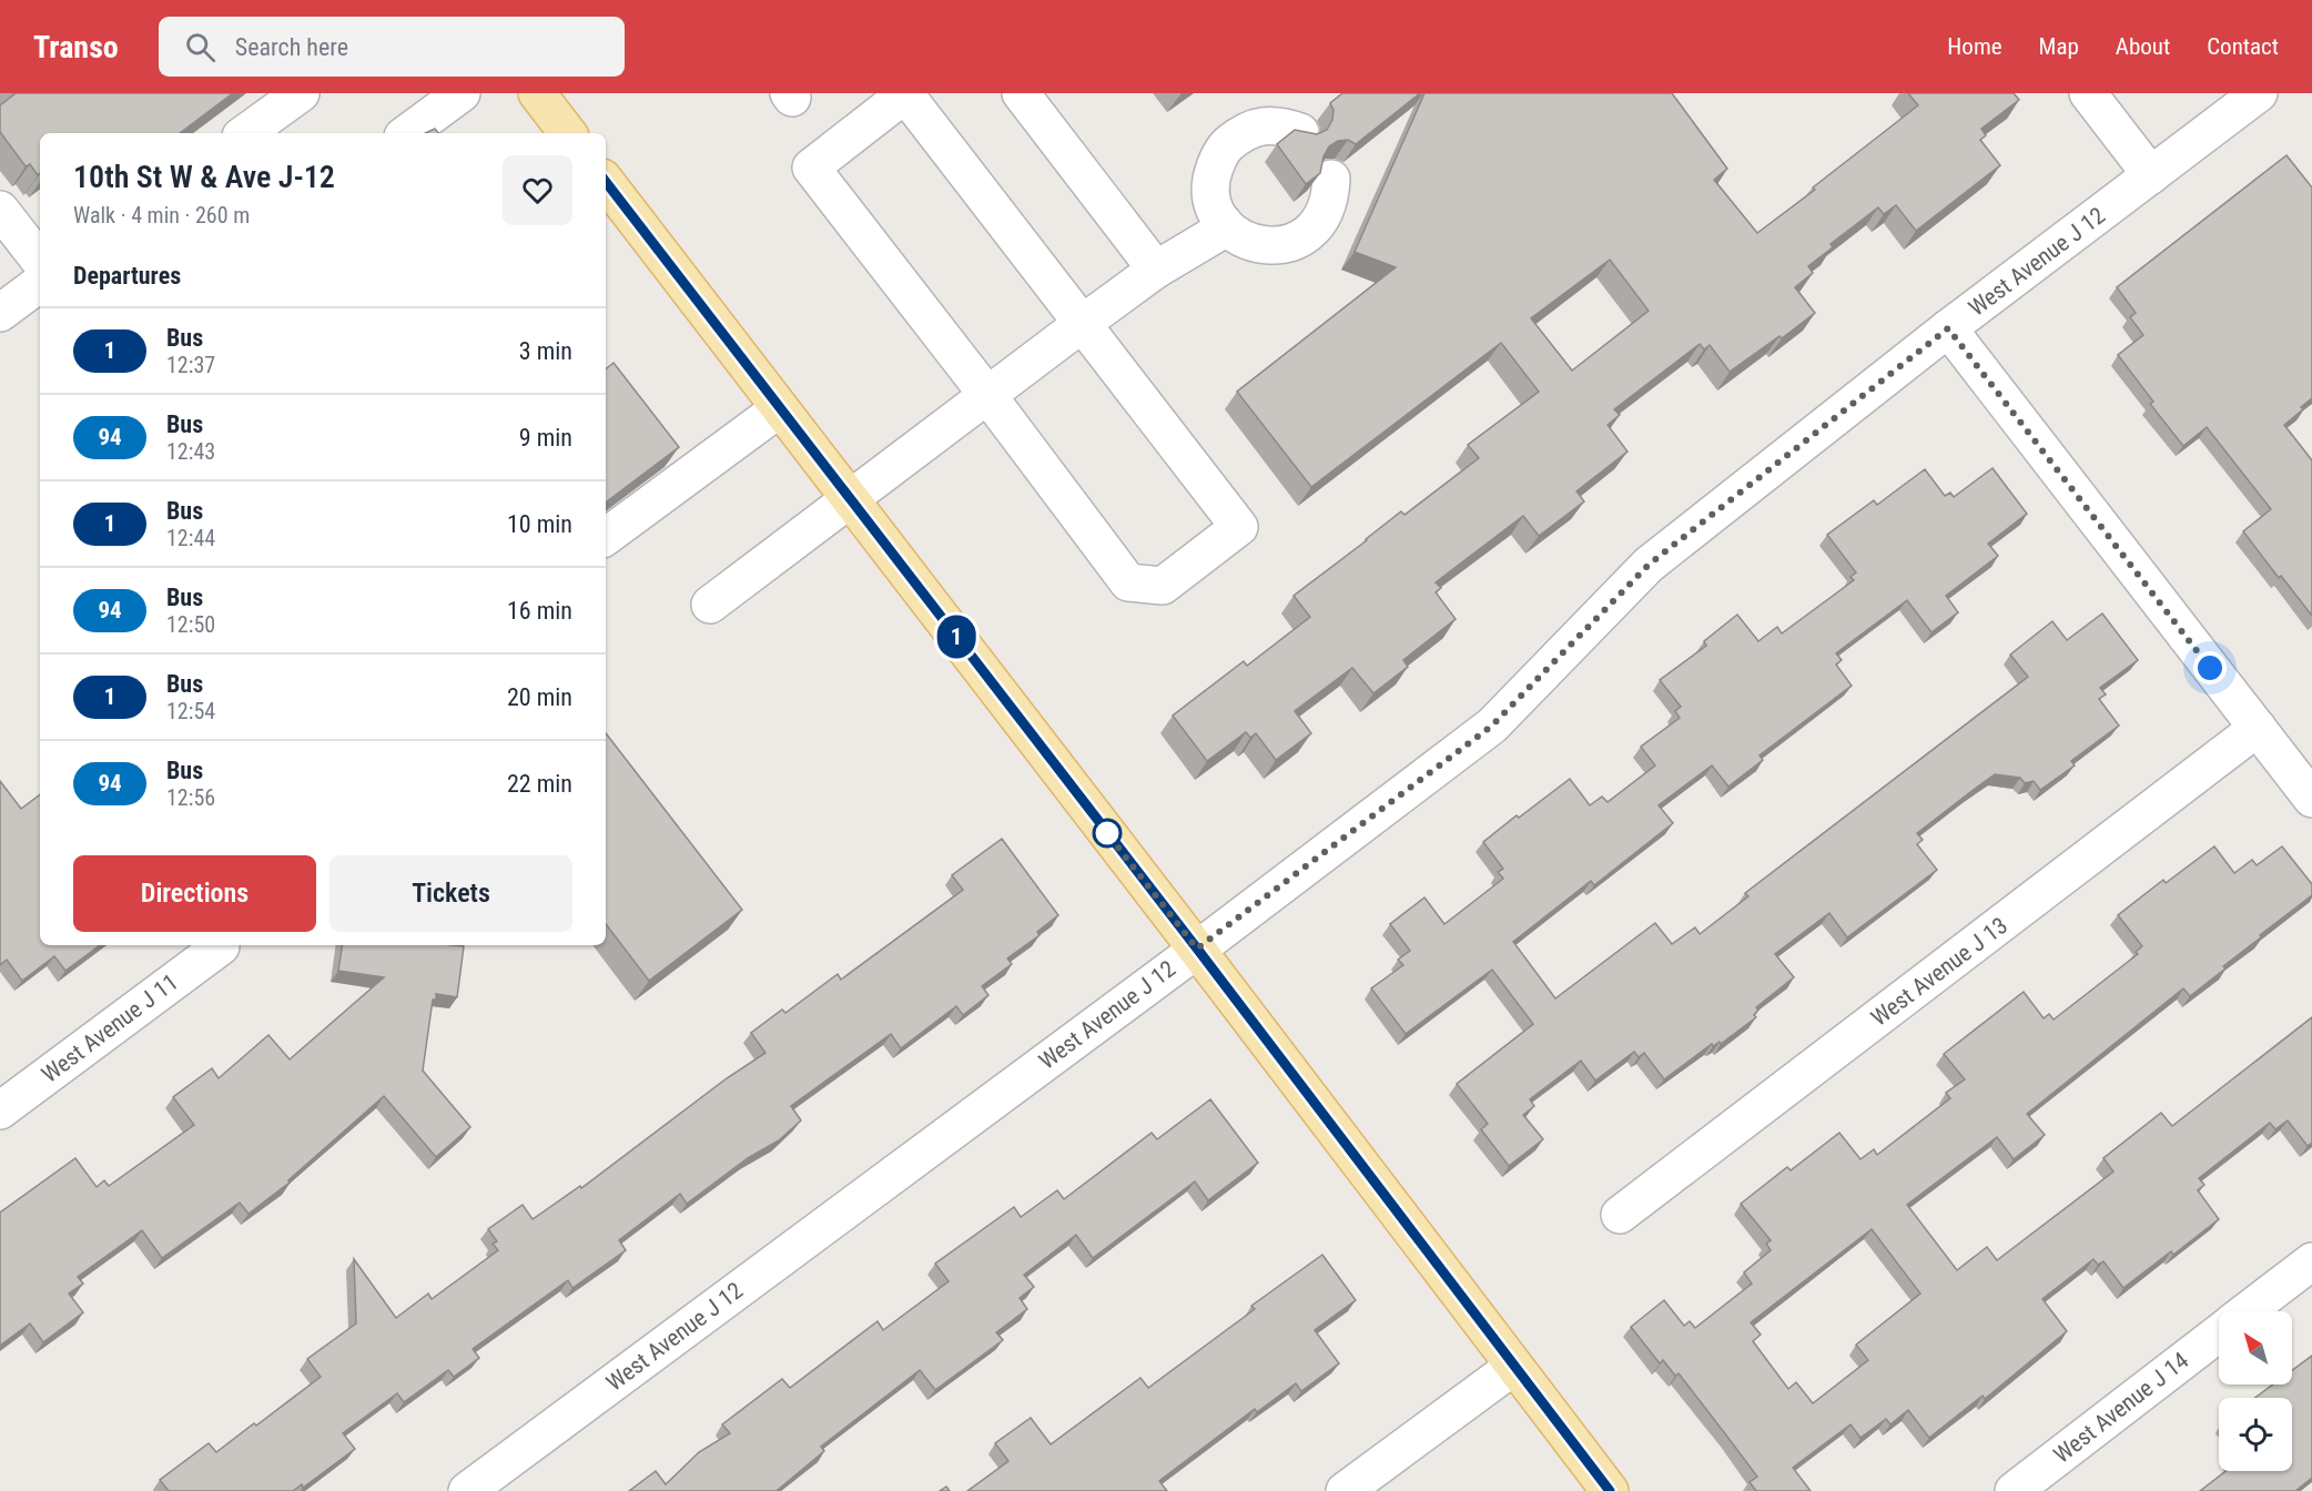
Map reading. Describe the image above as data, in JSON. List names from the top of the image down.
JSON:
{
  "streets": {
    "street": [
      "West Avenue J 12",
      "West Avenue J 13",
      "West Avenue J 11",
      "West Avenue J 14"
    ]
  },
  "lines": ["bus line 1"],
  "north": "top left",
  "page": {
    "header": "Transo",
    "search": "Search here",
    "nav": [
      "Home",
      "Map",
      "About",
      "Contact"
    ],
    "on_map": "1",
    "heading": [
      ["10th St W & Ave J-12", "Walk · 4 min · 260 m"],
      "Departures"
    ],
    "list": [
      {
        "mark": "1",
        "name": "Bus",
        "note": "12:37",
        "value": "3 min"
      },
      {
        "mark": "94",
        "name": "Bus",
        "note": "12:43",
        "value": "9 min"
      },
      {
        "mark": "1",
        "name": "Bus",
        "note": "12:44",
        "value": "10 min"
      },
      {
        "mark": "94",
        "name": "Bus",
        "note": "12:50",
        "value": "16 min"
      },
      {
        "mark": "1",
        "name": "Bus",
        "note": "12:54",
        "value": "20 min"
      },
      {
        "mark": "94",
        "name": "Bus",
        "note": "12:56",
        "value": "22 min"
      }
    ],
    "buttons": ["Directions", "Tickets"]
  }
}
